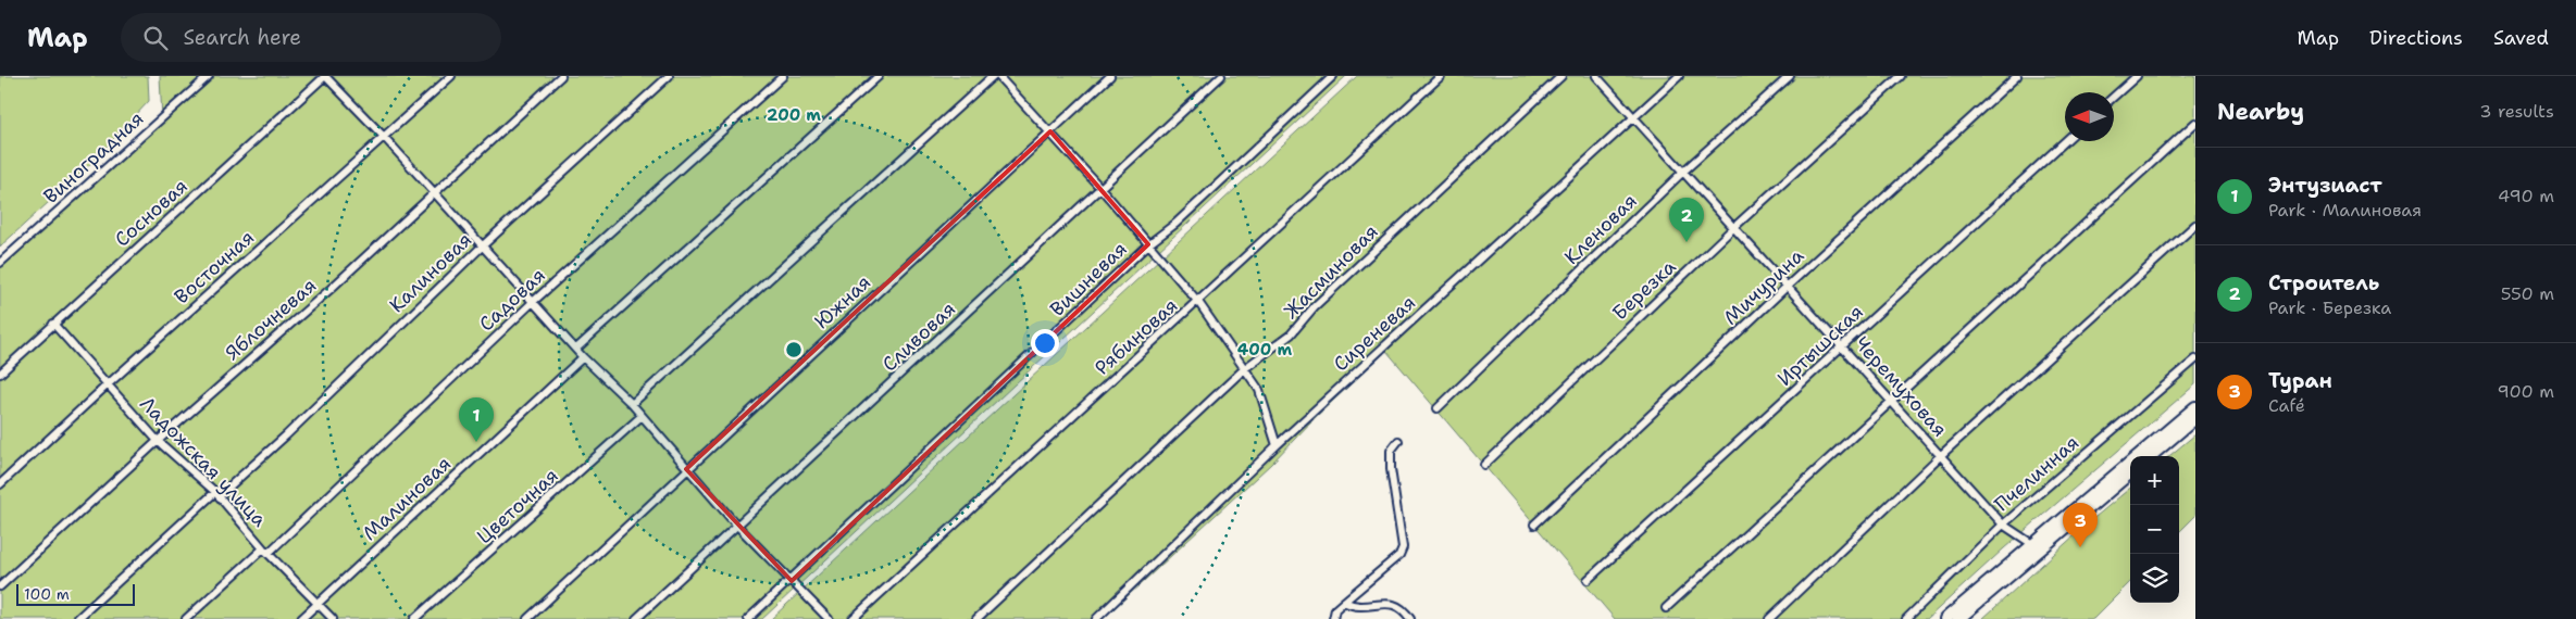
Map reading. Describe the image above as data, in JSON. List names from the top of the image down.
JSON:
{
  "streets": {
    "street": [
      "Виноградная",
      "Сосновая",
      "Кленовая",
      "Восточная",
      "Жасминовая",
      "Калиновая",
      "Вишневая",
      "Мичурина",
      "Березка",
      "Садовая",
      "Южная",
      "Яблочневая",
      "Сиреневая",
      "Сливовая",
      "Рябиновая",
      "Иртышская",
      "Черемуховая",
      "Ладожская улица",
      "Пчелинная",
      "Малиновая",
      "Цветочная"
    ]
  },
  "crossings": [
    ["Сосновая", "Ладожская улица"],
    ["Кленовая", "Черемуховая"],
    ["Восточная", "Ладожская улица"],
    ["Калиновая", "Ладожская улица"],
    ["Мичурина", "Черемуховая"],
    ["Березка", "Черемуховая"],
    ["Садовая", "Ладожская улица"],
    ["Яблочневая", "Ладожская улица"],
    ["Сиреневая", "Черемуховая"],
    ["Иртышская", "Черемуховая"],
    ["Черемуховая", "Пчелинная"],
    ["Ладожская улица", "Малиновая"]
  ],
  "scale_bar": "100 m",
  "north": "left",
  "page": {
    "header": "Map",
    "search": "Search here",
    "nav": ["Map", "Directions", "Saved"],
    "heading": ["Nearby", "3 results"],
    "list": [
      {
        "mark": "1",
        "name": "Энтузиаст",
        "note": "Park · Малиновая",
        "value": "490 m"
      },
      {
        "mark": "2",
        "name": "Строитель",
        "note": "Park · Березка",
        "value": "550 m"
      },
      {
        "mark": "3",
        "name": "Туран",
        "note": "Café",
        "value": "900 m"
      }
    ],
    "pins": ["2", "1", "3"],
    "map_buttons": ["+", "−"],
    "scale": "100 m"
  },
  "rings": ["200 m", "400 m"]
}
